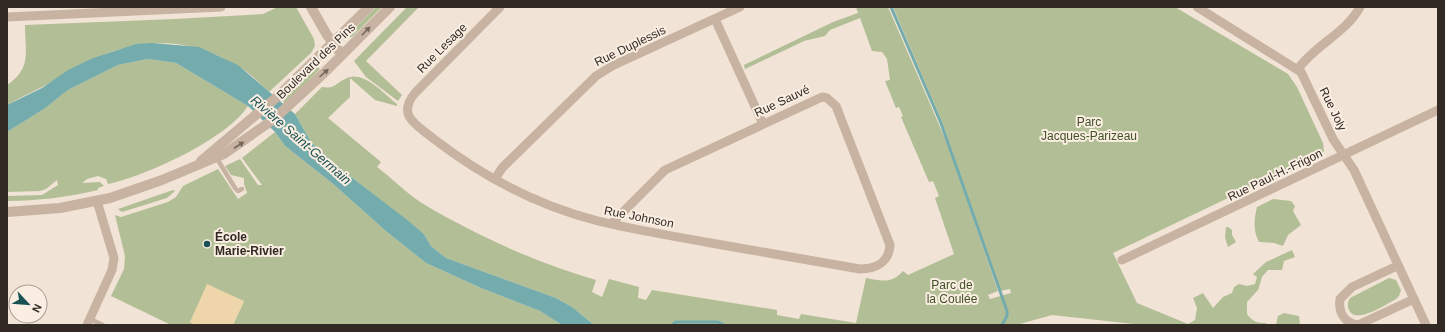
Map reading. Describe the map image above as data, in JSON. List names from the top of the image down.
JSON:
{
  "streets": {
    "street": [
      "Rue Duplessis",
      "Rue Lesage",
      "Boulevard des Pins",
      "Rue Sauvé",
      "Rue Joly",
      "Rue Paul-H.-Frigon",
      "Rue Johnson"
    ]
  },
  "crossings": [
    ["Rue Duplessis", "Rue Johnson"],
    ["Rue Lesage", "Rue Johnson"],
    ["Rue Sauvé", "Rue Johnson"],
    ["Rue Joly", "Rue Paul-H.-Frigon"]
  ],
  "water": ["Rivière Saint-Germain"],
  "parks": ["Parc Jacques-Parizeau", "Parc de la Coulée"],
  "places": ["École Marie-Rivier"],
  "north": "bottom right"
}
